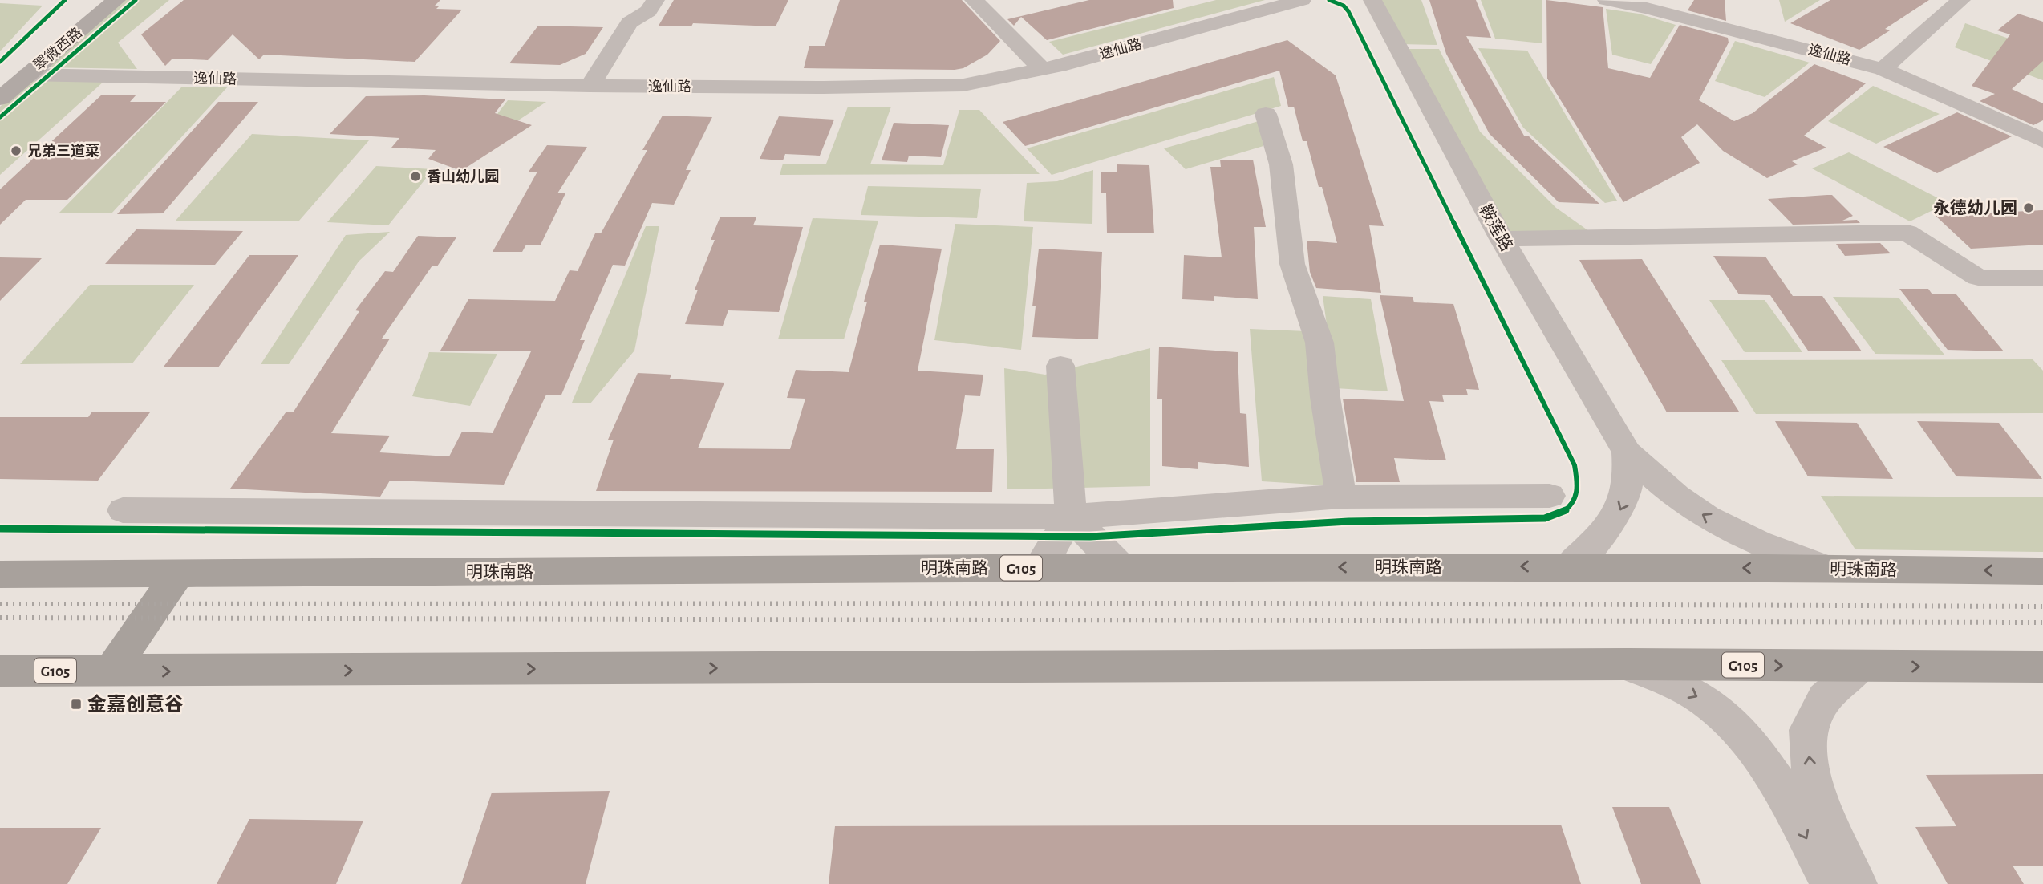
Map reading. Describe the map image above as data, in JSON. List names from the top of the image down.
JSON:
{
  "streets": {
    "highway": ["明珠南路", "G105"],
    "main road": ["翠微西路"],
    "street": ["逸仙路", "鞍莲路"]
  },
  "crossings": [
    ["翠微西路", "逸仙路"]
  ],
  "places": {
    "other": ["兄弟三道菜", "香山幼儿园", "永德幼儿园"],
    "transit": ["金嘉创意谷"]
  }
}
